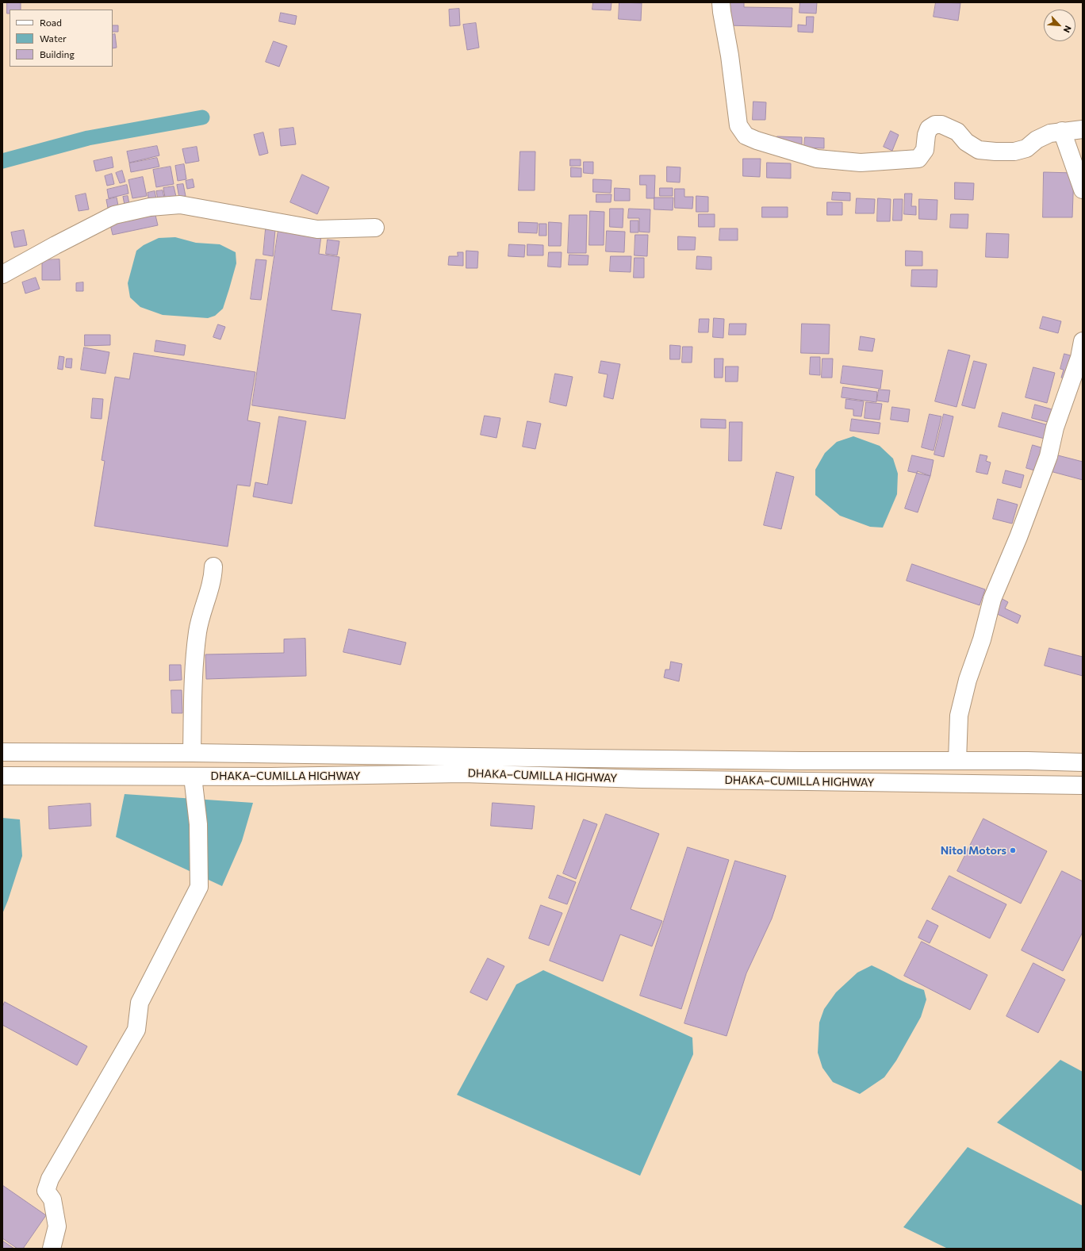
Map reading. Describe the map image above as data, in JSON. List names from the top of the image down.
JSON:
{
  "streets": {
    "main road": ["DHAKA–CUMILLA HIGHWAY"]
  },
  "places": ["Nitol Motors"],
  "legend": ["Road", "Water", "Building"],
  "north": "bottom right"
}
